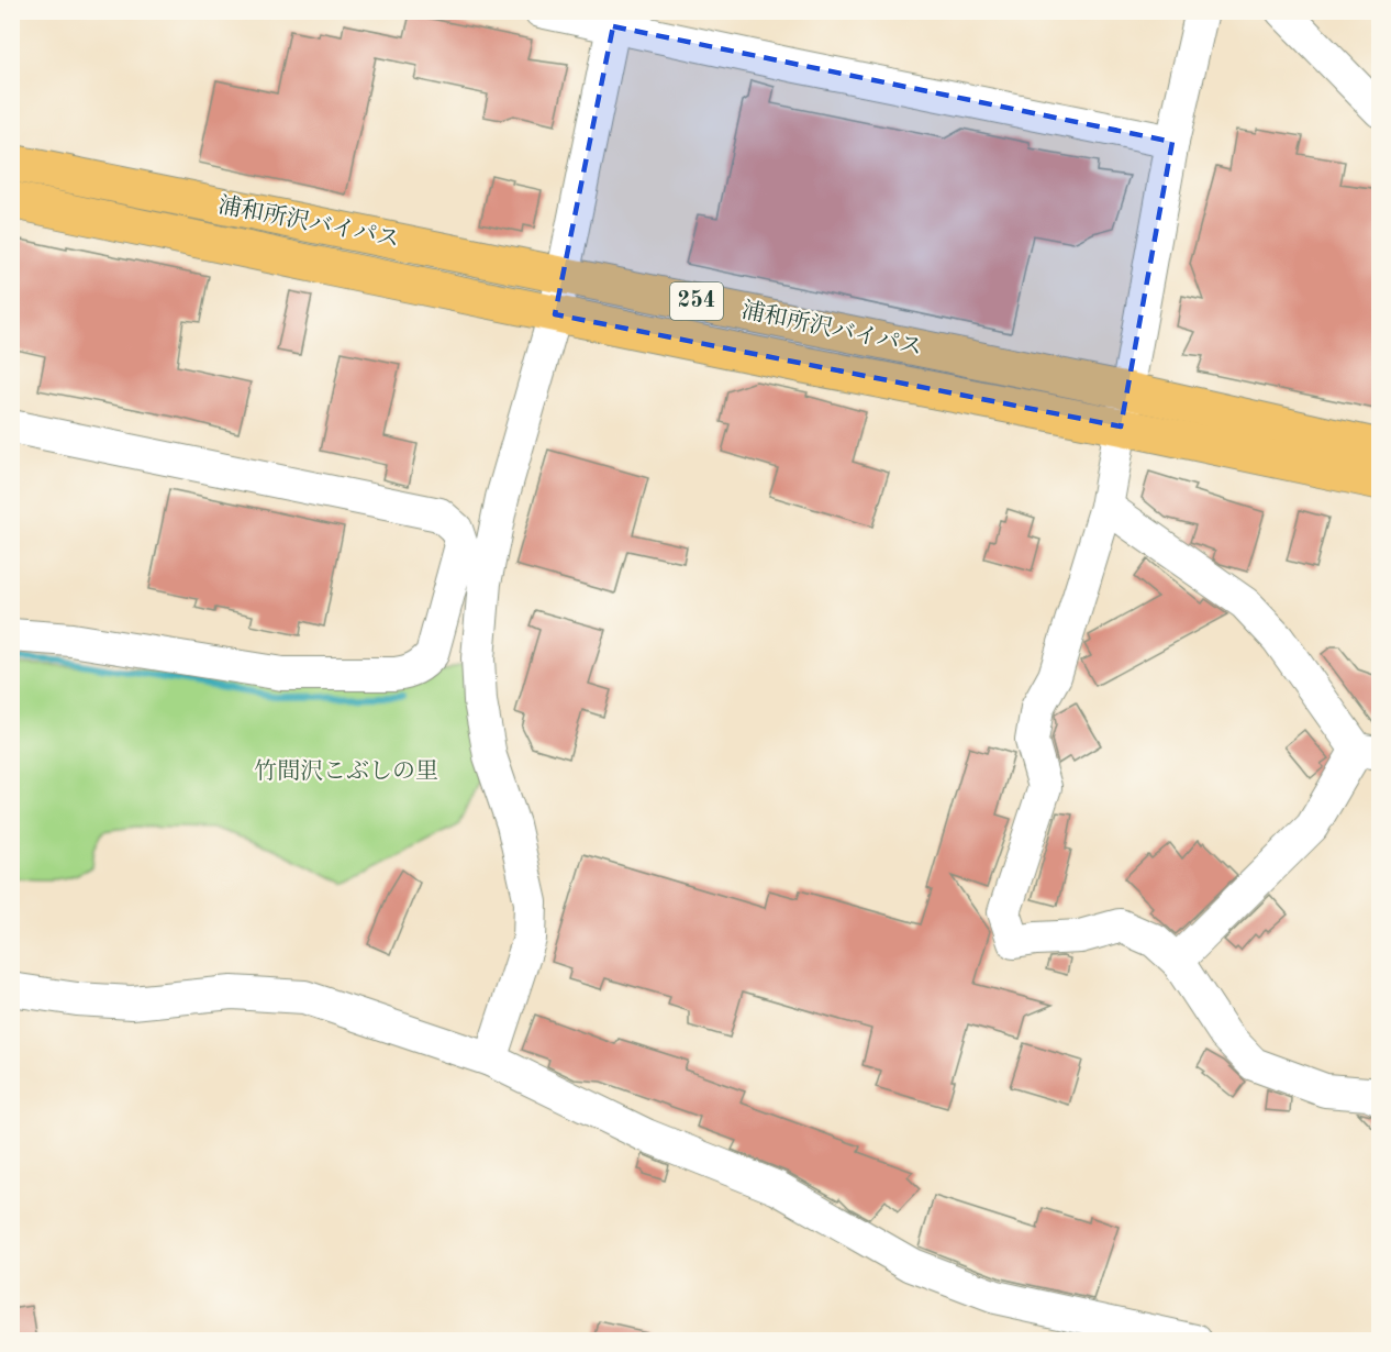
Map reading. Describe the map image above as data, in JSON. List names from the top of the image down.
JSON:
{
  "streets": {
    "highway": ["浦和所沢バイパス", "254"]
  },
  "parks": ["竹間沢こぶしの里"]
}
